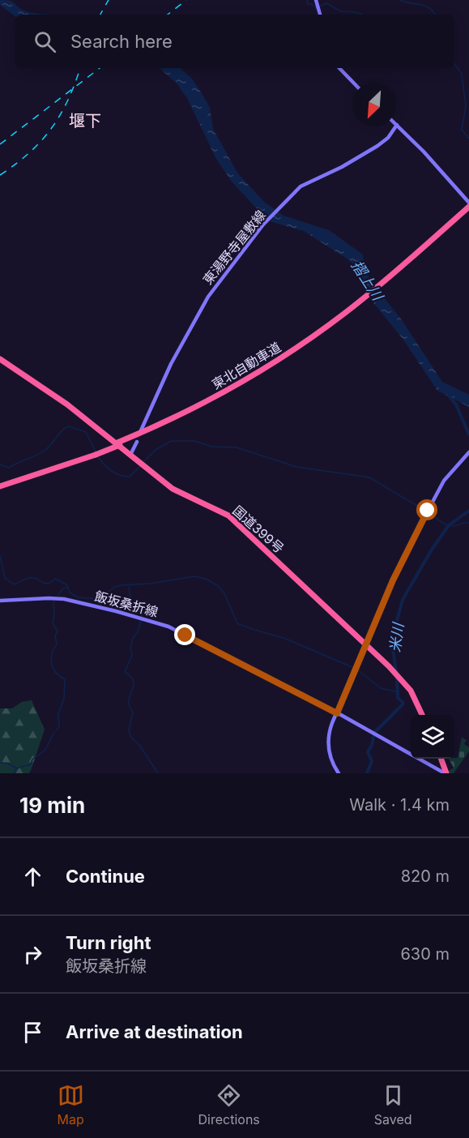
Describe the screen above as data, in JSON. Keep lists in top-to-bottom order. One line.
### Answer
{"streets":{"highway":["東北自動車道","国道399号"],"main road":["東湯野寺屋敷線","飯坂桑折線"]},"districts":["堰下"],"water":["摺上川","米川"],"north":"bottom left","page":{"search":"Search here","heading":["19 min","Walk · 1.4 km"],"list":[["Continue","820 m"],["Turn right","飯坂桑折線","630 m"],"Arrive at destination"],"nav":["Map","Directions","Saved"]}}
